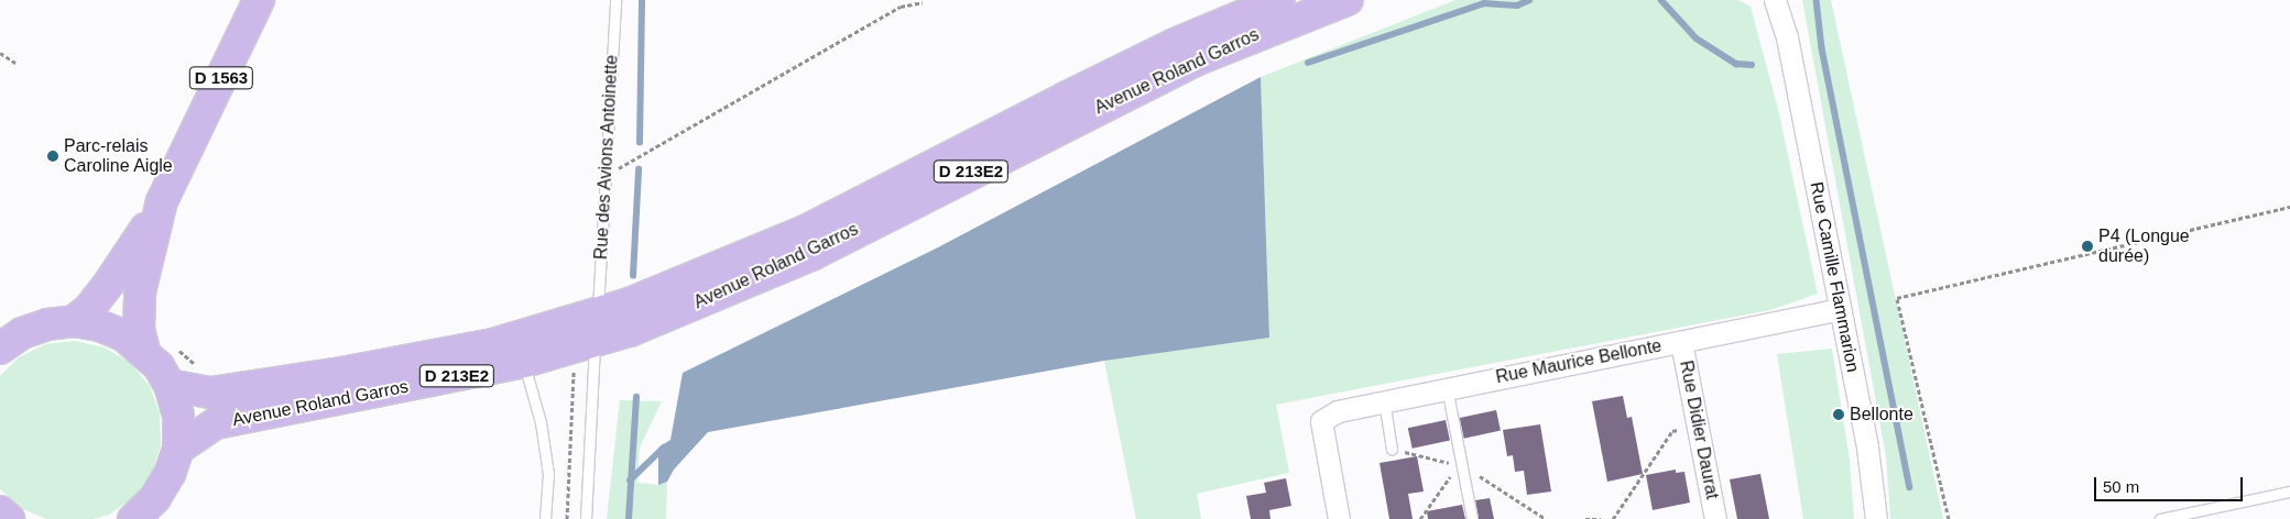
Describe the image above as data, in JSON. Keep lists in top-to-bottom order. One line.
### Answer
{"streets":{"main road":["Avenue Roland Garros","D 1563","D 213E2"],"street":["Rue Camille Flammarion","Rue Maurice Bellonte","Rue Didier Daurat"],"lane":["Rue des Avions Antoinette"]},"crossings":[["Avenue Roland Garros","Rue des Avions Antoinette"],["Rue Camille Flammarion","Rue Maurice Bellonte"],["Rue Maurice Bellonte","Rue Didier Daurat"]],"places":["Parc-relais Caroline Aigle","P4 (Longue durée)","Bellonte"],"scale_bar":"50 m"}
